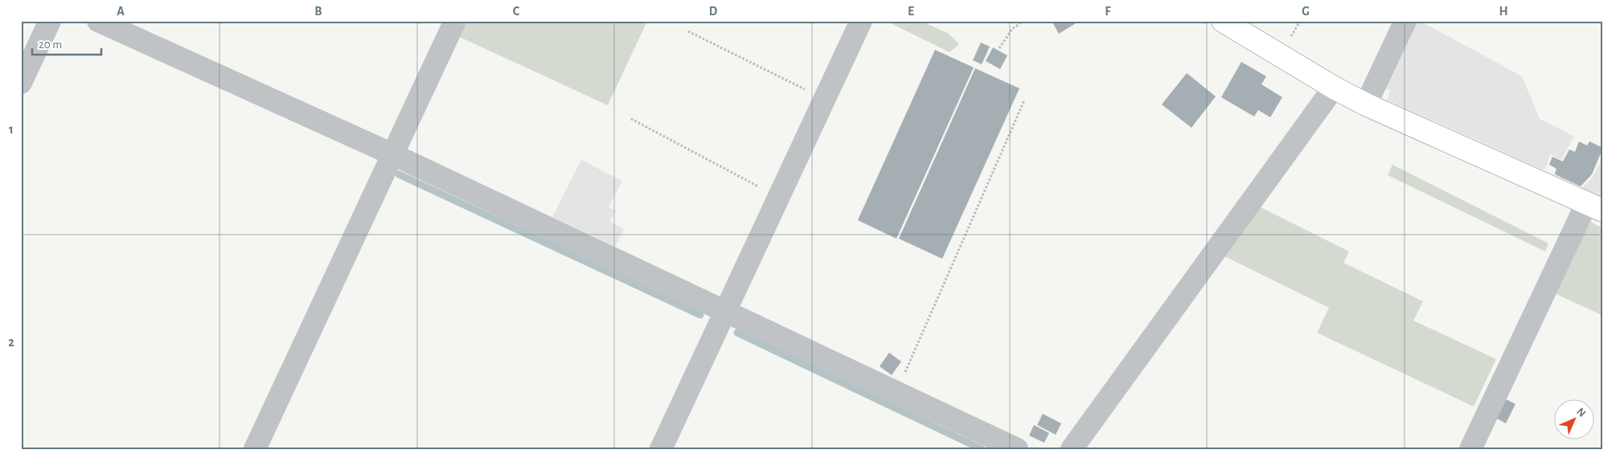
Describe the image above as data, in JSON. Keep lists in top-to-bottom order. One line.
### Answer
{"scale_bar":"20 m","north":"top right","grid":{"columns":["A","B","C","D","E","F","G","H"],"rows":["1","2"]}}
